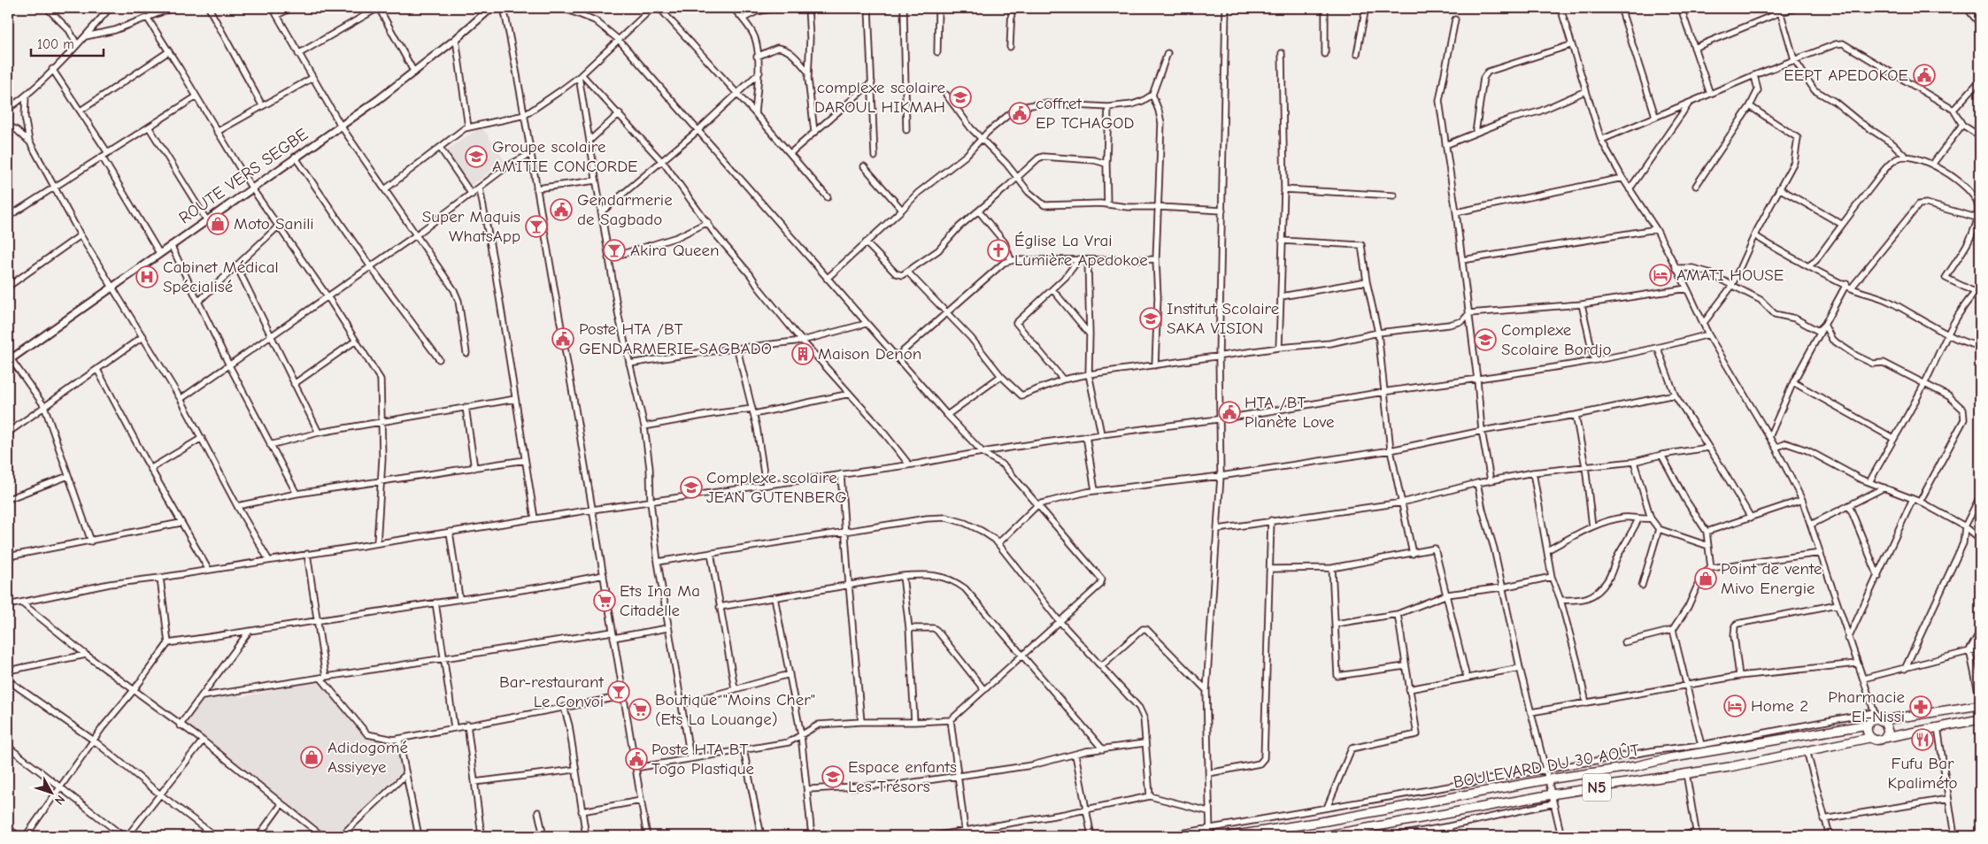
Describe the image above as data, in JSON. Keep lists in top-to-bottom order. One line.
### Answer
{"streets":{"highway":["BOULEVARD DU 30 AOÛT","N5"],"main road":["ROUTE VERS SEGBE"]},"crossings":[["BOULEVARD DU 30 AOÛT","N5"]],"places":{"public building":["EEPT APEDOKOE","coffret EP TCHAGOD","Gendarmerie de Sagbado","Poste HTA /BT GENDARMERIE SAGBADO","HTA /BT Planète Love","Poste HTA BT Togo Plastique"],"school or university":["complexe scolaire DAROUL HIKMAH","Groupe scolaire AMITIE CONCORDE","Institut Scolaire SAKA VISION","Complexe Scolaire Bordjo","Complexe scolaire JEAN GUTENBERG","Espace enfants Les Trésors"],"shop":["Moto Sanili","Point de vente Mivo Energie","Adidogomé Assiyeye"],"bar":["Super Maquis WhatsApp","Akira Queen","Bar-restaurant Le Convoi"],"church":["Église La Vrai Lumière Apedokoe"],"hotel":["AMATI HOUSE","Home 2"],"hospital":["Cabinet Médical Spécialisé"],"building":["Maison Denon"],"supermarket":["Ets Ina Ma Citadelle","Boutique \"Moins Cher\" (Ets La Louange)"],"pharmacy":["Pharmacie El-Nissi"],"restaurant":["Fufu Bar Kpaliméto"]},"scale_bar":"100 m","north":"bottom right"}
